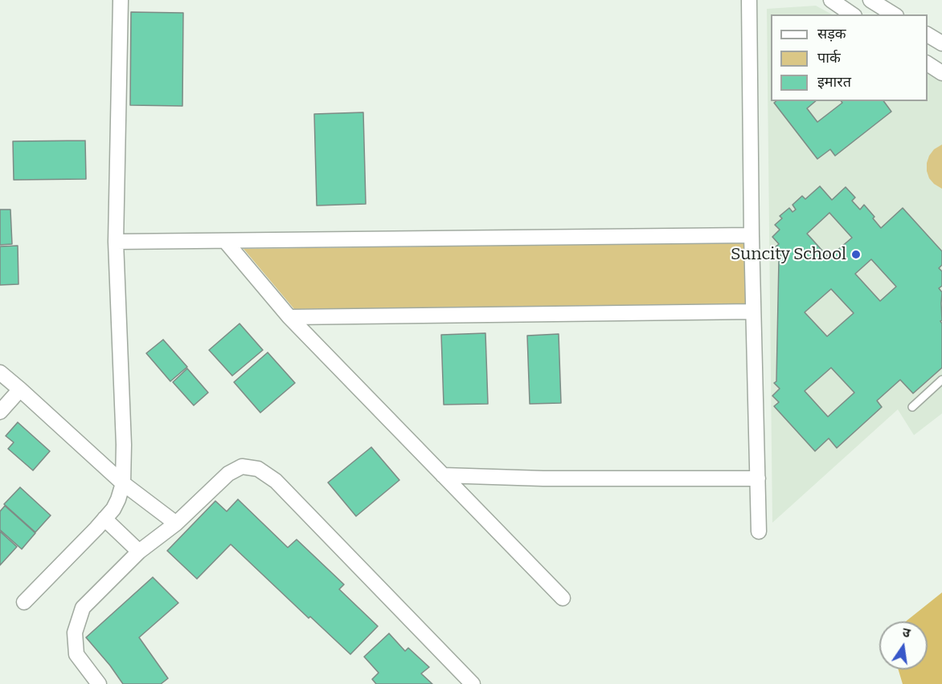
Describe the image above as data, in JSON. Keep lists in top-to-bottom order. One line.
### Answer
{"places":["Suncity School"],"legend":["सड़क","पार्क","इमारत"],"north":"top"}
